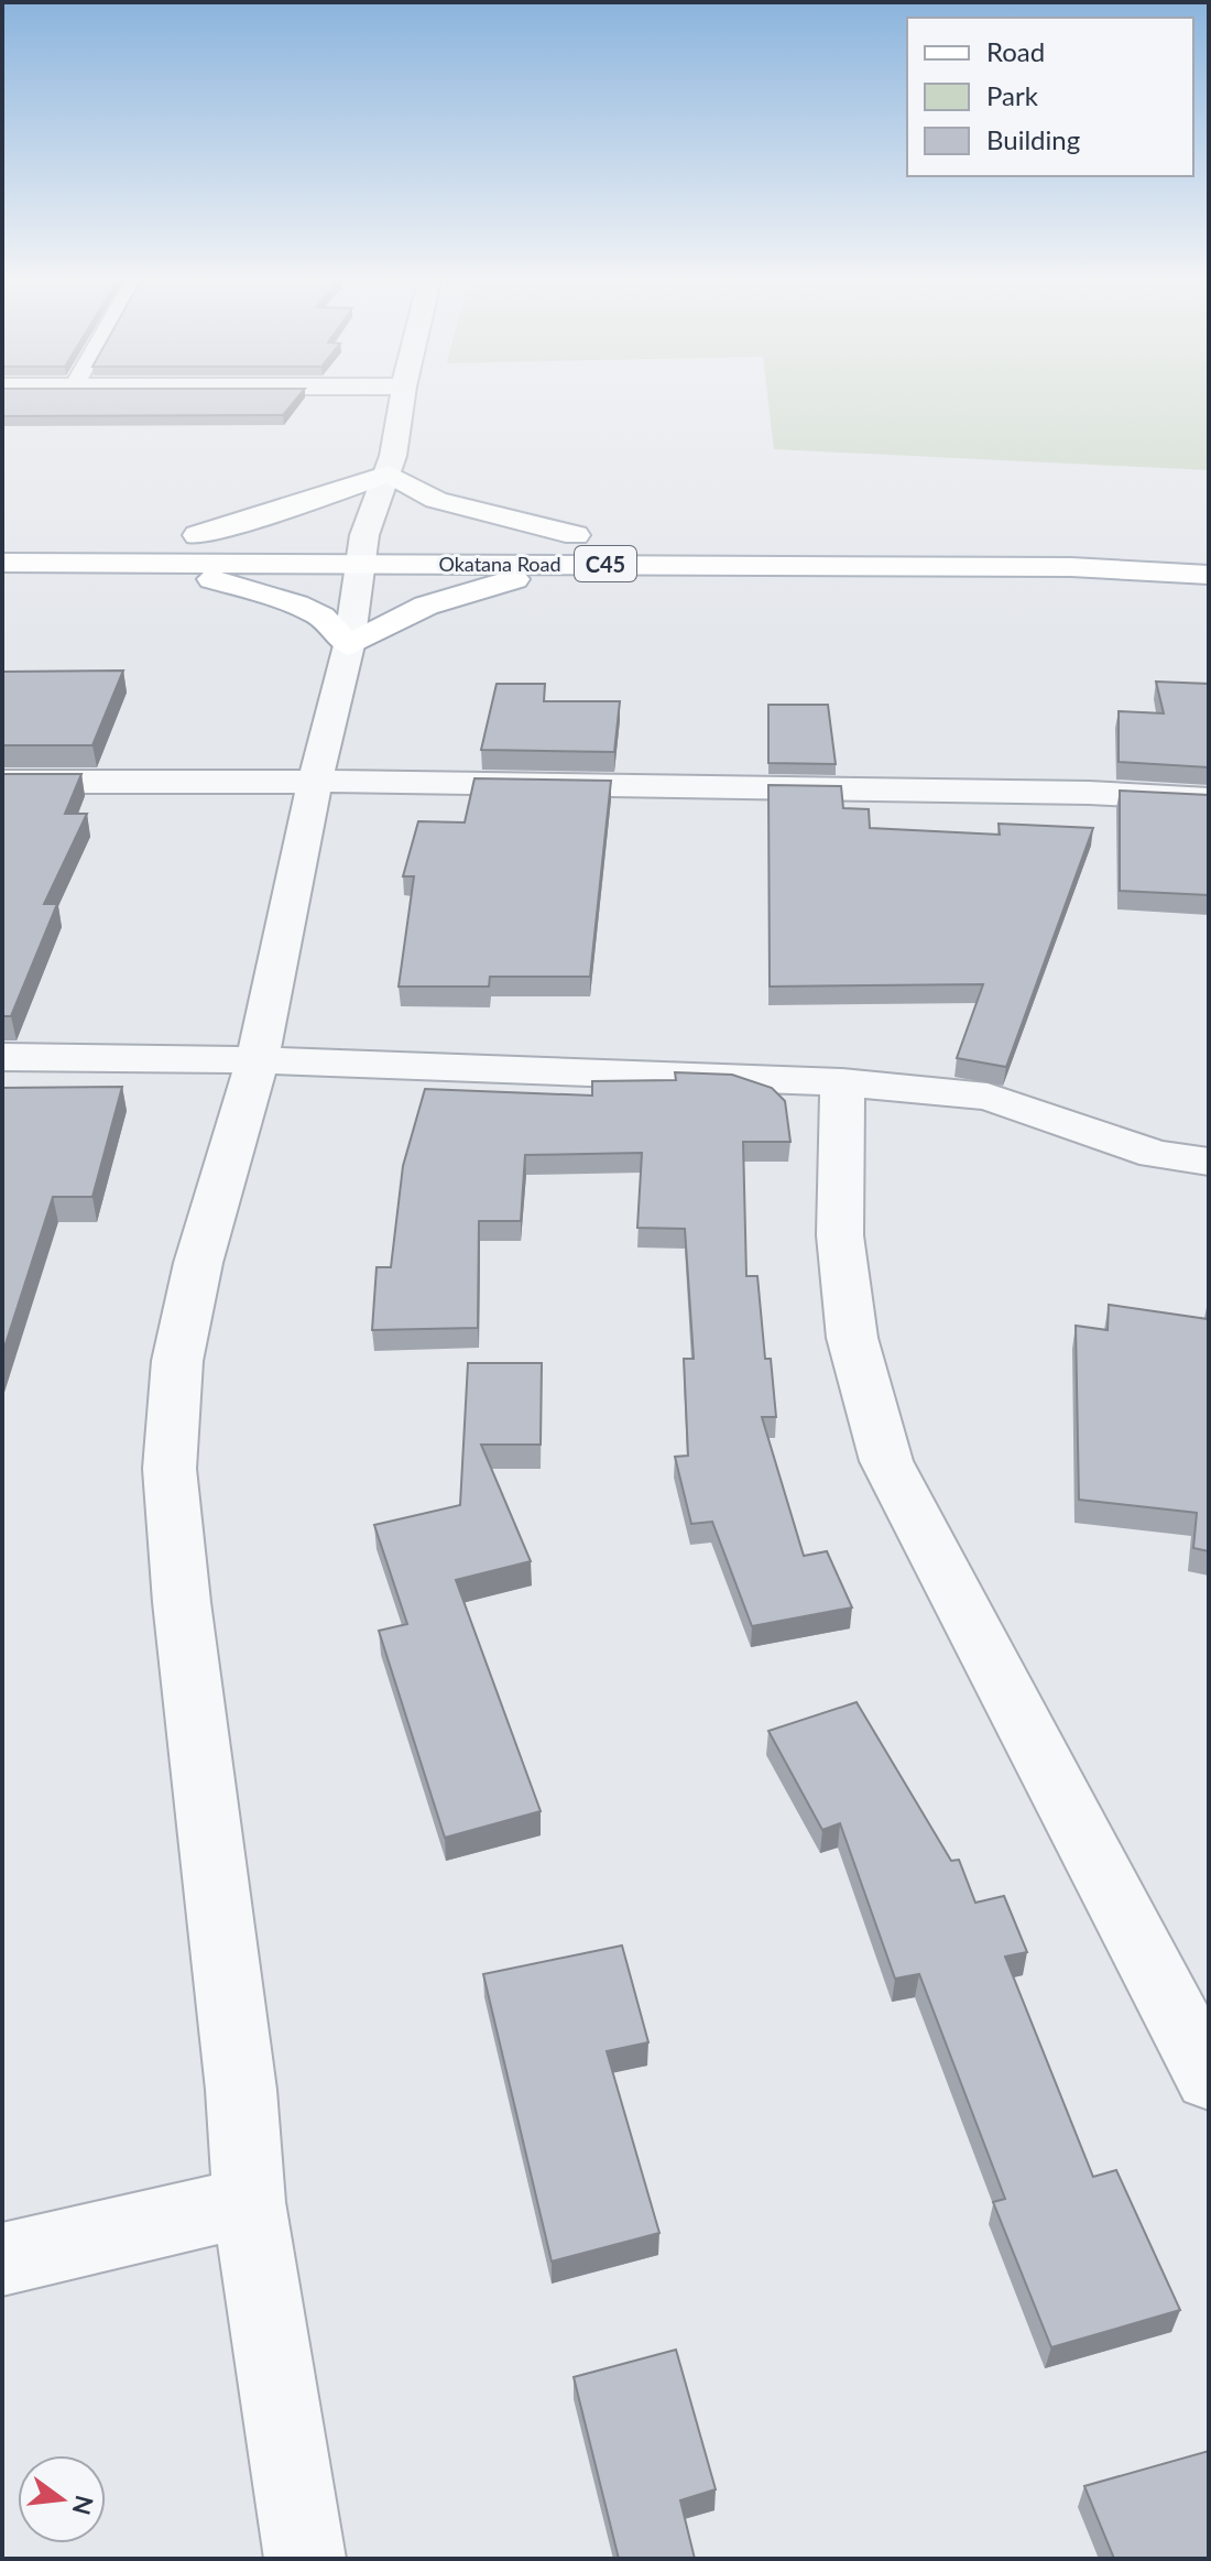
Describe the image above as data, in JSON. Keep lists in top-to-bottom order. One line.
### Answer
{"streets":{"main road":["Okatana Road","C45"]},"legend":["Road","Park","Building"],"north":"right"}
